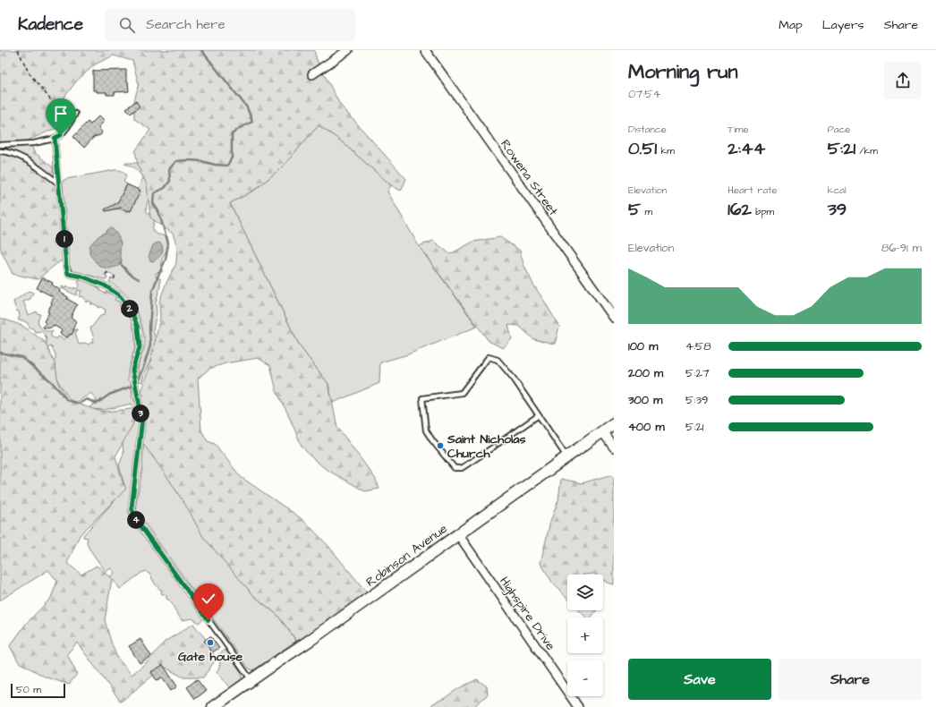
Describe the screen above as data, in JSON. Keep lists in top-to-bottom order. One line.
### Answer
{"streets":{"main road":["Robinson Avenue"],"street":["Rowena Street","Highspire Drive"]},"crossings":[["Robinson Avenue","Highspire Drive"]],"places":["Saint Nicholas Church","Gate house"],"scale_bar":"50 m","page":{"header":"Kadence","search":"Search here","nav":["Map","Layers","Share"],"heading":["Morning run","07:54"],"stats":[["Distance","0.51 km"],["Time","2:44"],["Pace","5:21 /km"],["Elevation","5 m"],["Heart rate","162 bpm"],["kcal","39"]],"pins":["1","2","3","4"],"chart":["Elevation","86–91 m"],"list":[{"name":"100 m","note":"4:58"},{"name":"200 m","note":"5:27"},{"name":"300 m","note":"5:39"},{"name":"400 m","note":"5:21"}],"map_buttons":["+","−"],"buttons":["Save","Share"],"scale":"50 m"}}
